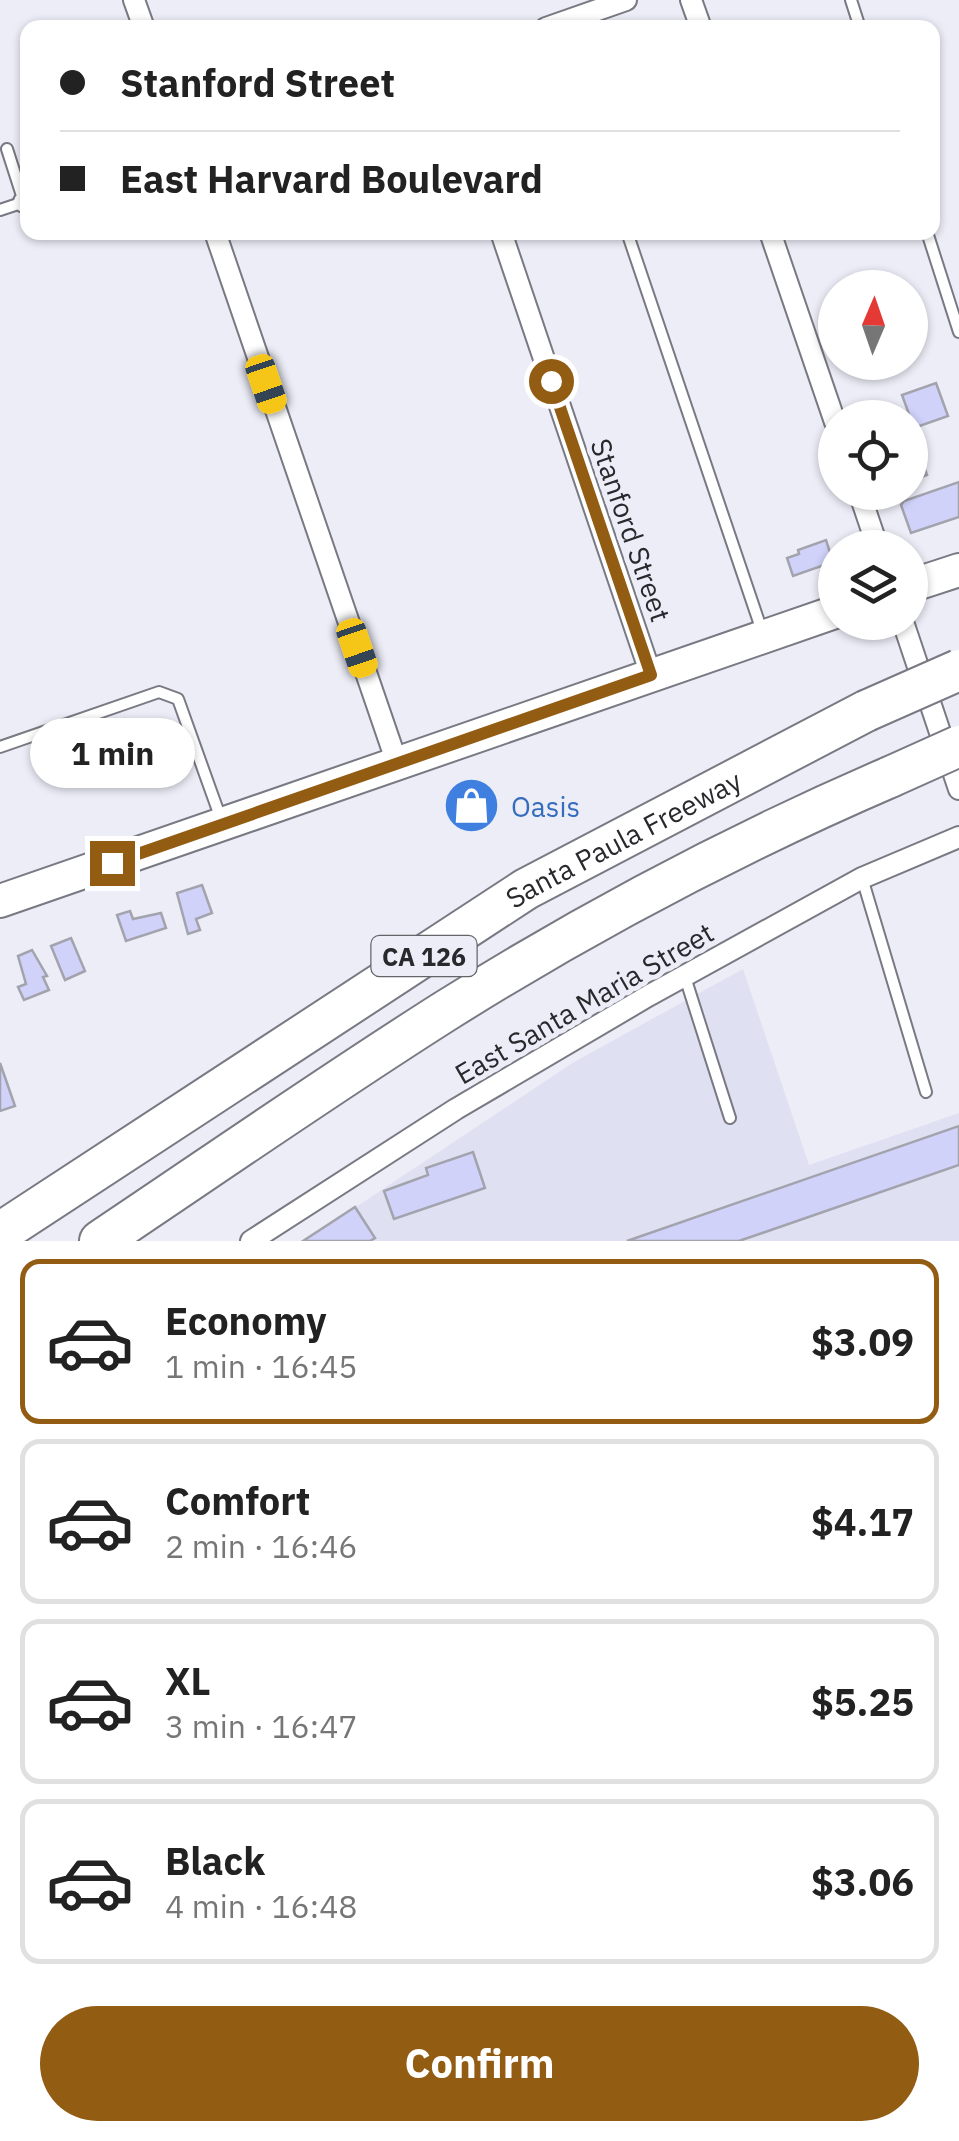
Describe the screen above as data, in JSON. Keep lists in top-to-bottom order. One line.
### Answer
{"streets":{"highway":["Santa Paula Freeway","CA 126"],"street":["Stanford Street","East Santa Maria Street"]},"places":{"shop":["Oasis"]},"north":"top","page":{"banner":["Stanford Street","East Harvard Boulevard"],"bubble":"1 min","list":[{"name":"Economy","note":"1 min · 16:45","value":"$3.09"},{"name":"Comfort","note":"2 min · 16:46","value":"$4.17"},{"name":"XL","note":"3 min · 16:47","value":"$5.25"},{"name":"Black","note":"4 min · 16:48","value":"$3.06"}],"buttons":"Confirm"}}
